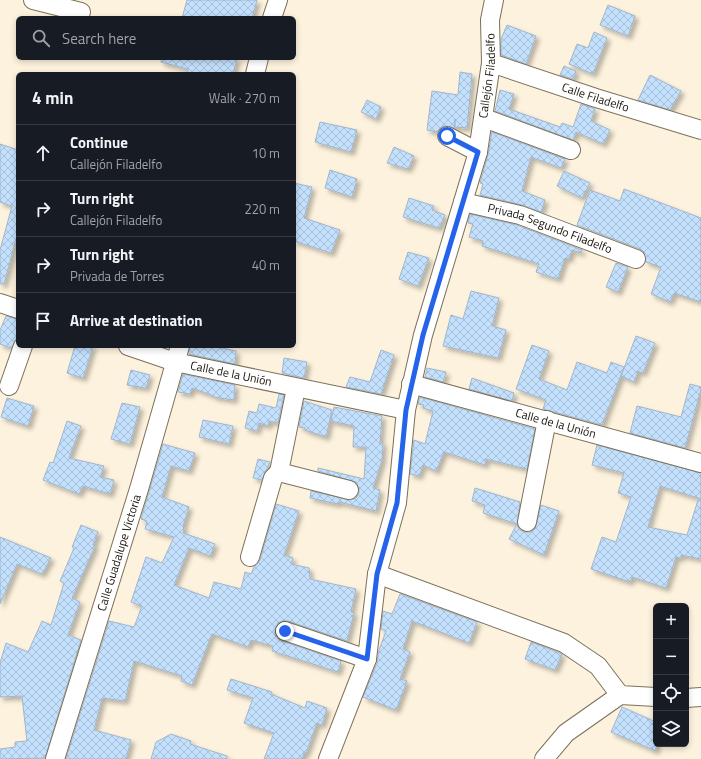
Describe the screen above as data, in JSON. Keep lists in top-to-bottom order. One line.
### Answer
{"streets":{"street":["Callejón Filadelfo","Calle Filadelfo","Privada Segundo Filadelfo","Calle de la Unión","Calle Guadalupe Victoria"]},"crossings":[["Callejón Filadelfo","Calle Filadelfo"],["Callejón Filadelfo","Privada Segundo Filadelfo"],["Callejón Filadelfo","Calle de la Unión"],["Calle de la Unión","Calle Guadalupe Victoria"]],"page":{"search":"Search here","heading":["4 min","Walk · 270 m"],"list":[["Continue","Callejón Filadelfo","10 m"],["Turn right","Callejón Filadelfo","220 m"],["Turn right","Privada de Torres","40 m"],"Arrive at destination"],"map_buttons":["+","−"]}}
